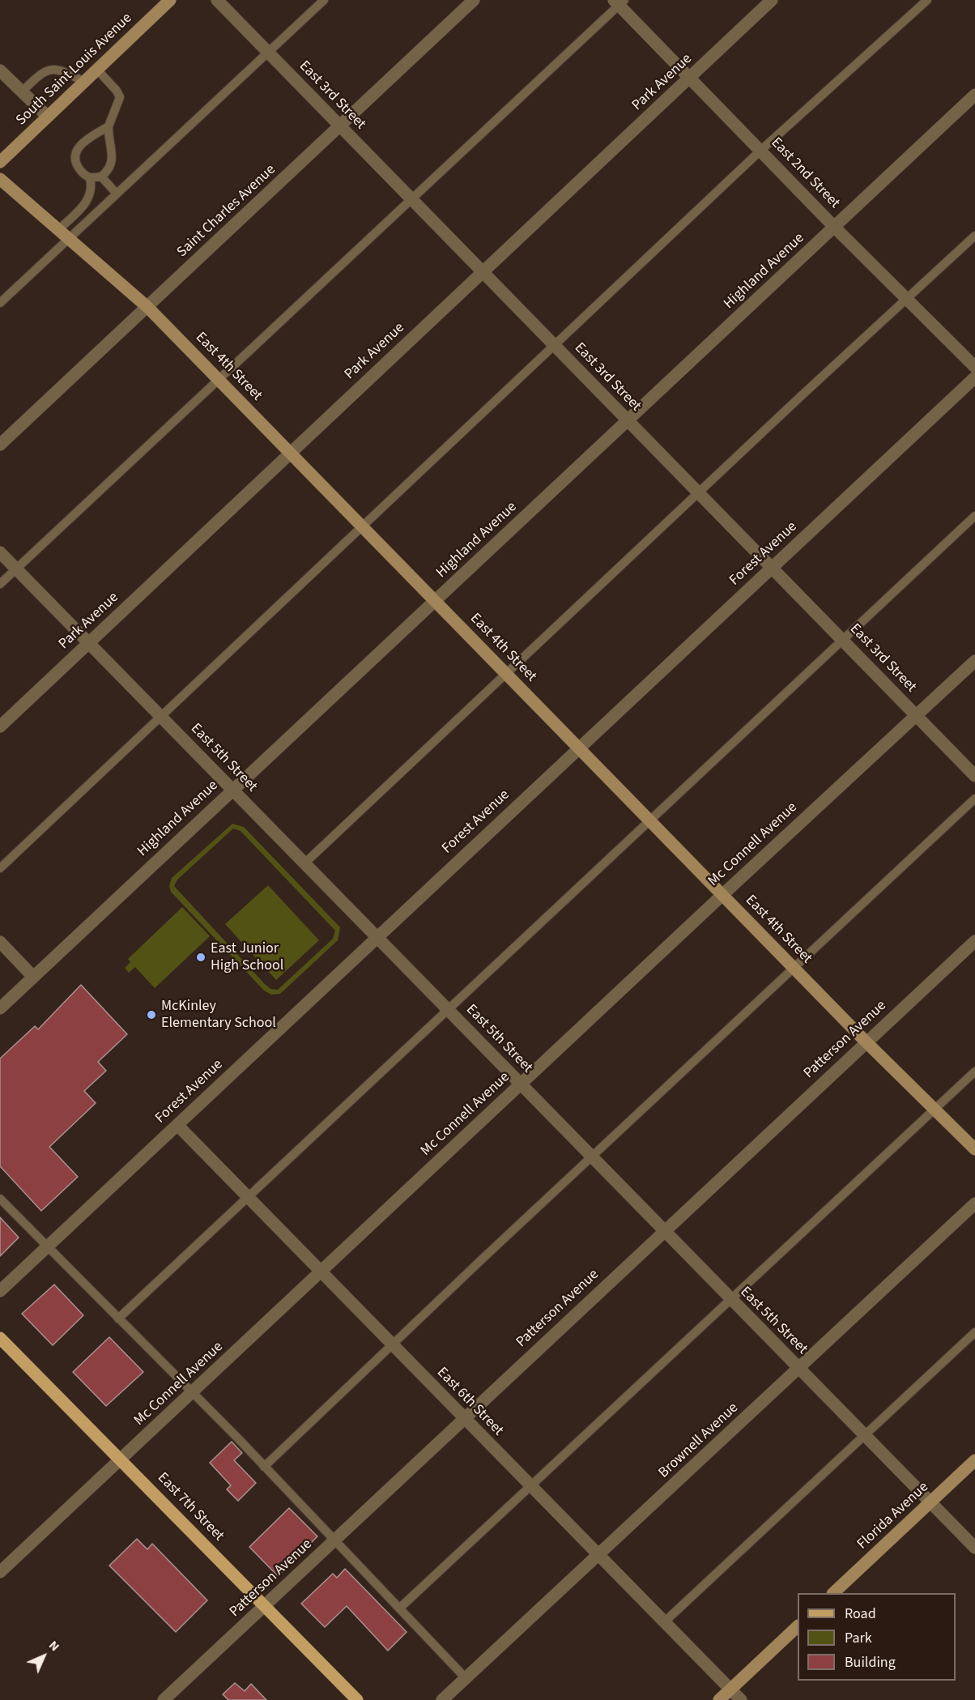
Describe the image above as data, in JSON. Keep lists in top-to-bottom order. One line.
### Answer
{"streets":{"main road":["East 7th Street"],"street":["South Saint Louis Avenue","Park Avenue","East 3rd Street","East 2nd Street","Saint Charles Avenue","Highland Avenue","East 4th Street","Forest Avenue","East 5th Street","Mc Connell Avenue","Patterson Avenue","East 6th Street","Brownell Avenue","Florida Avenue"]},"crossings":[["Park Avenue","East 3rd Street"],["Park Avenue","East 2nd Street"],["Park Avenue","East 4th Street"],["Park Avenue","East 5th Street"],["East 3rd Street","Saint Charles Avenue"],["East 3rd Street","Highland Avenue"],["East 3rd Street","Forest Avenue"],["East 3rd Street","Mc Connell Avenue"],["East 2nd Street","Highland Avenue"],["Saint Charles Avenue","East 4th Street"],["Highland Avenue","East 4th Street"],["Highland Avenue","East 5th Street"],["East 4th Street","Forest Avenue"],["East 4th Street","Mc Connell Avenue"],["East 4th Street","Patterson Avenue"],["Forest Avenue","East 5th Street"],["Forest Avenue","East 6th Street"],["East 5th Street","Mc Connell Avenue"],["East 5th Street","Patterson Avenue"],["East 5th Street","Brownell Avenue"],["East 5th Street","Florida Avenue"],["Mc Connell Avenue","East 6th Street"],["Mc Connell Avenue","East 7th Street"],["Patterson Avenue","East 6th Street"],["Patterson Avenue","East 7th Street"],["East 6th Street","Brownell Avenue"]],"places":["East Junior High School","McKinley Elementary School"],"legend":["Road","Park","Building"],"north":"top right"}
